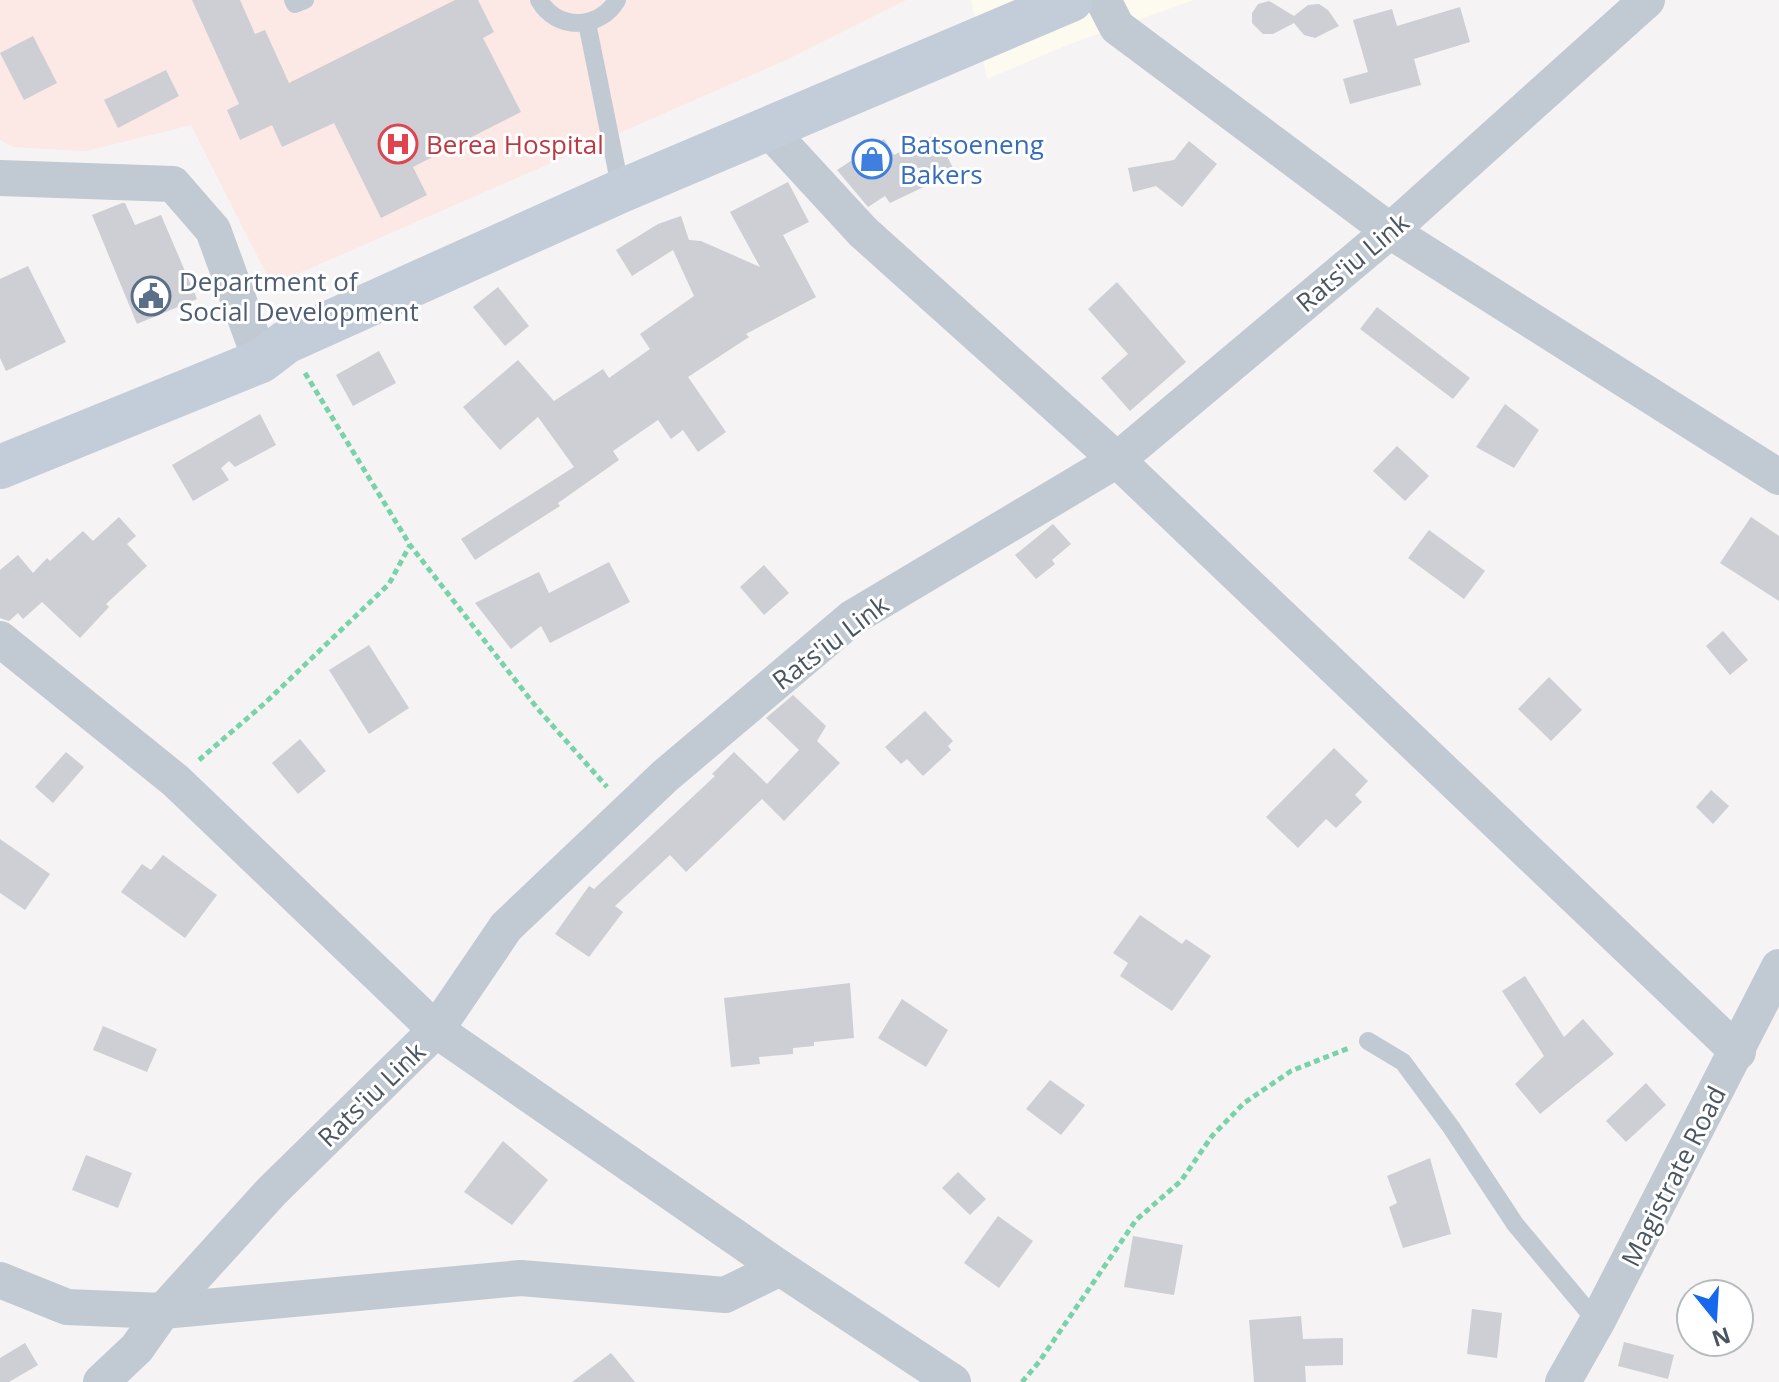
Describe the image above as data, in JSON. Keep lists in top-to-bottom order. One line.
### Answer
{"streets":{"street":["Rats'iu Link","Magistrate Road"]},"places":{"hospital":["Berea Hospital"],"shop":["Batsoeneng Bakers"],"public building":["Department of Social Development"]},"north":"bottom"}
